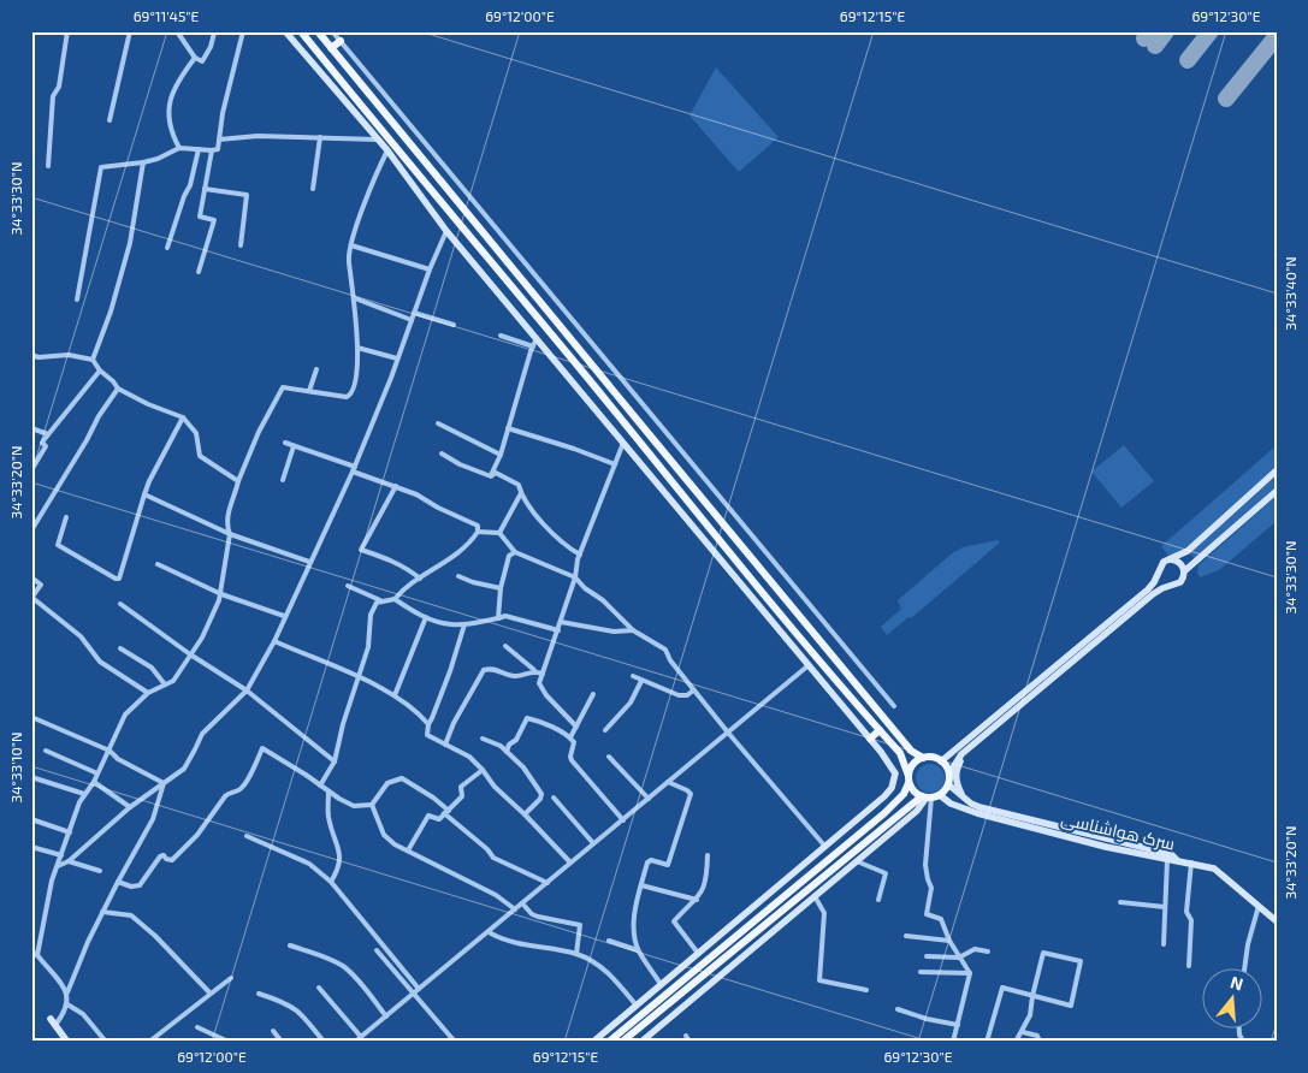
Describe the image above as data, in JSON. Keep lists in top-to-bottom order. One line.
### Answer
{"streets":{"main road":["سرک هواشناسی"]},"north":"top","coordinates":["69°11'45\"E","69°12'00\"E","69°12'15\"E","69°12'30\"E","34°33'30\"N","34°33'40\"N","34°33'20\"N","34°33'10\"N"]}
